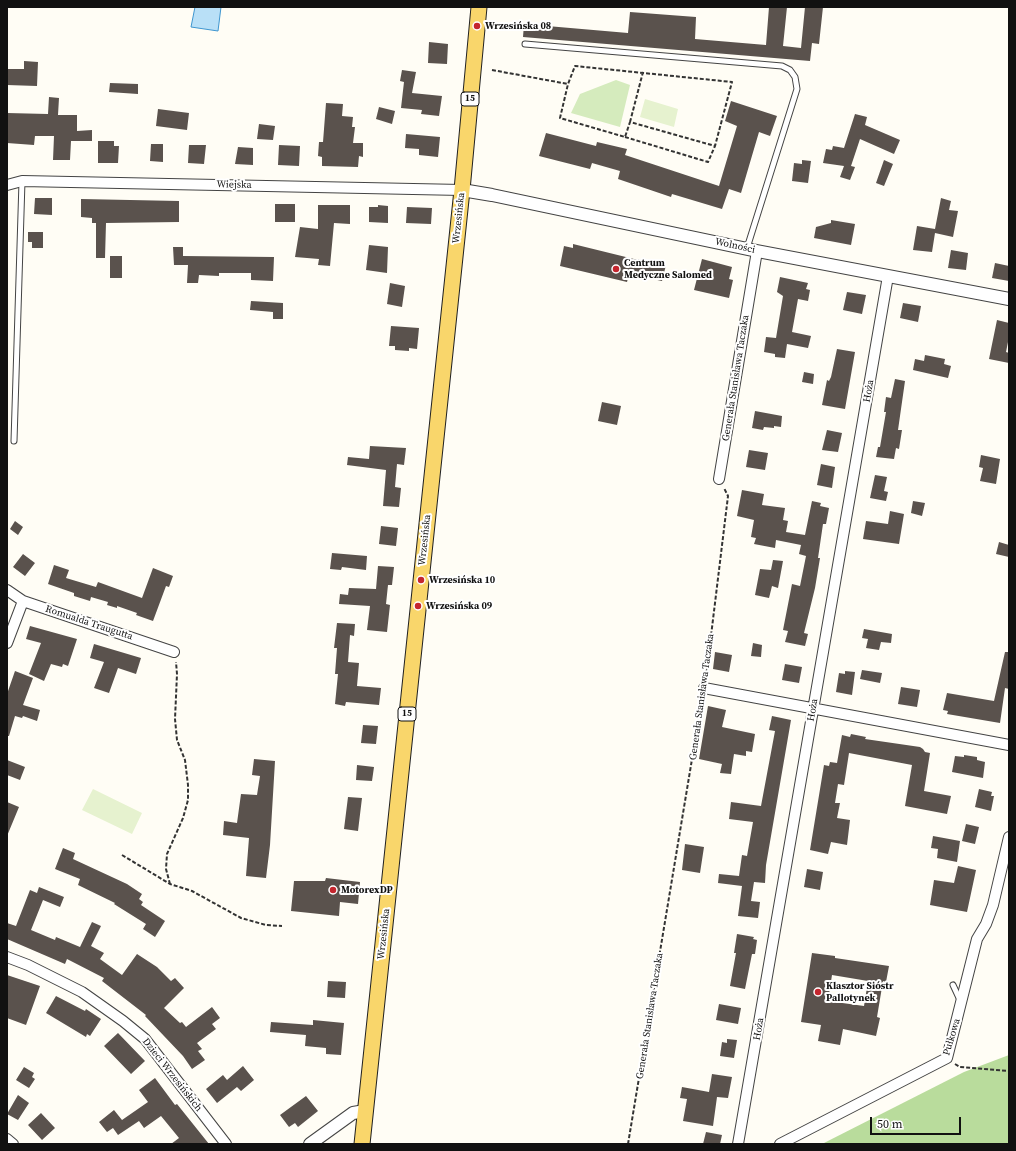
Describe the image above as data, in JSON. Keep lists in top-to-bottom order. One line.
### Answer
{"streets":{"main road":["15","Wrzesińska"],"street":["Wiejska","Wolności","Generała Stanisława Taczaka","Hoża","Romualda Traugutta","Pułkowa","Dzieci Wrzesińskich"]},"crossings":[["Wiejska","Wrzesińska"],["Wiejska","Wolności"],["Wrzesińska","Wolności"],["Wolności","Generała Stanisława Taczaka"],["Wolności","Hoża"]],"places":["Wrzesińska 08","Centrum Medyczne Salomed","Wrzesińska 10","Wrzesińska 09","MotorexDP","Klasztor Sióstr Pallotynek"],"scale_bar":"50 m"}
